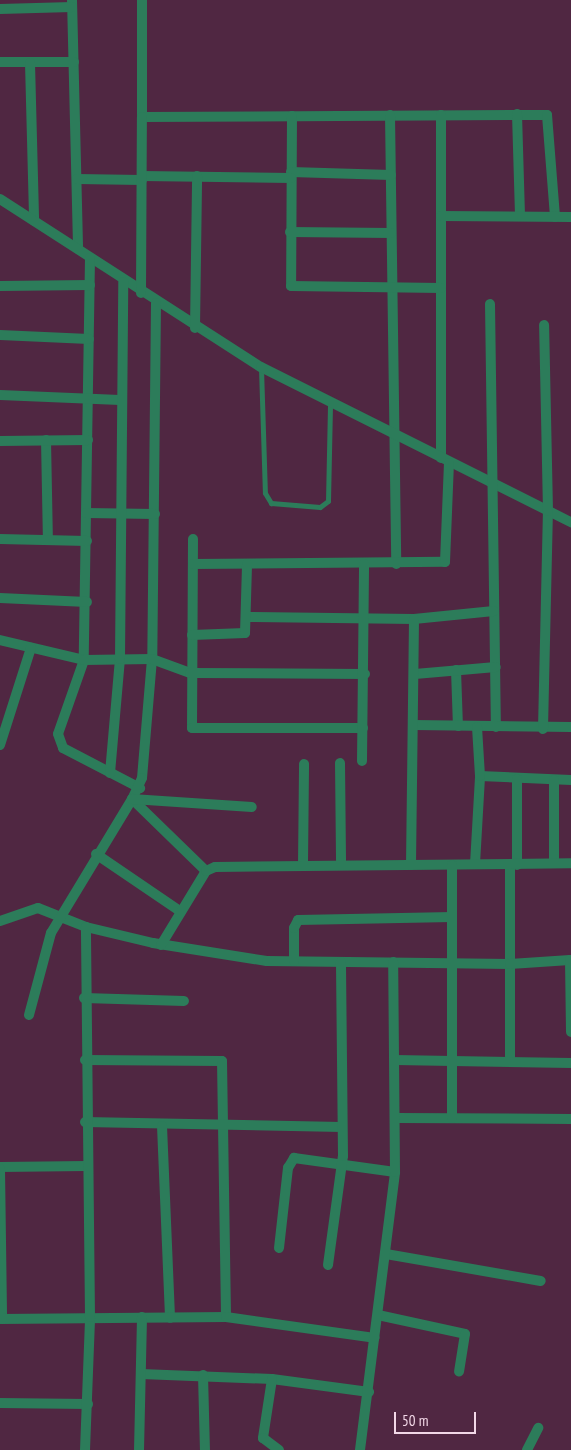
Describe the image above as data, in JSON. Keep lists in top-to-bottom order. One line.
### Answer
{"scale_bar":"50 m"}
